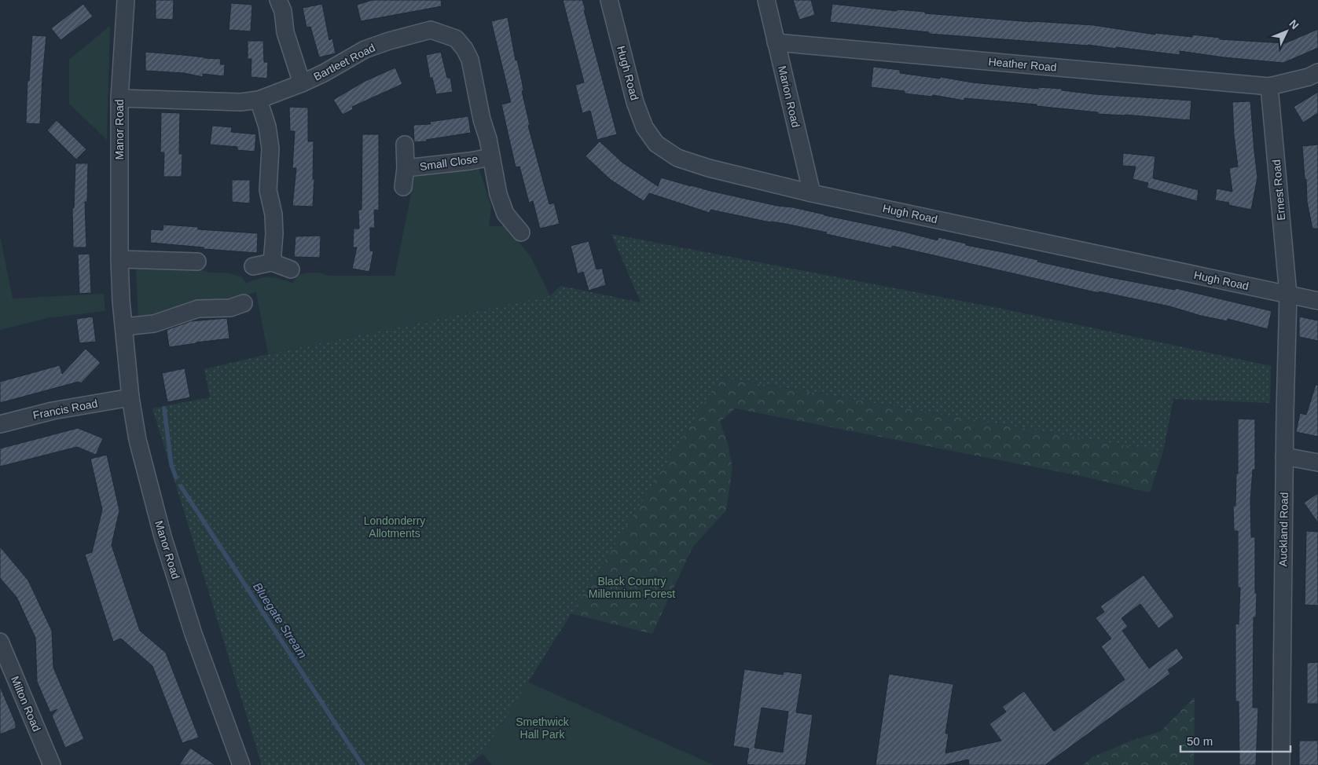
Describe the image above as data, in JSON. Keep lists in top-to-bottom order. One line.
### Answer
{"streets":{"street":["Bartleet Road","Heather Road","Hugh Road","Marion Road","Manor Road","Small Close","Ernest Road","Francis Road","Auckland Road","Milton Road"]},"crossings":[["Bartleet Road","Manor Road"],["Bartleet Road","Small Close"],["Heather Road","Marion Road"],["Heather Road","Ernest Road"],["Hugh Road","Marion Road"],["Hugh Road","Ernest Road"],["Hugh Road","Auckland Road"],["Manor Road","Francis Road"],["Ernest Road","Auckland Road"]],"water":["Bluegate Stream"],"parks":["Londonderry Allotments","Black Country Millennium Forest","Smethwick Hall Park"],"scale_bar":"50 m","north":"top right"}
